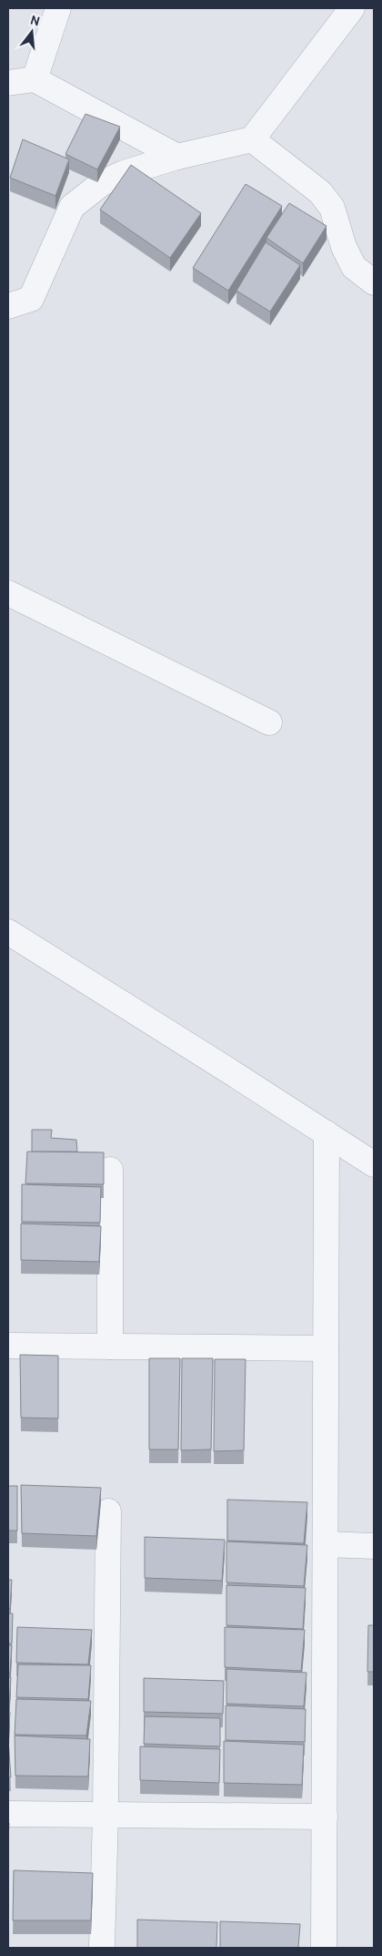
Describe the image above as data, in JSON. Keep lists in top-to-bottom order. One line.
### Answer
{"north":"top"}
